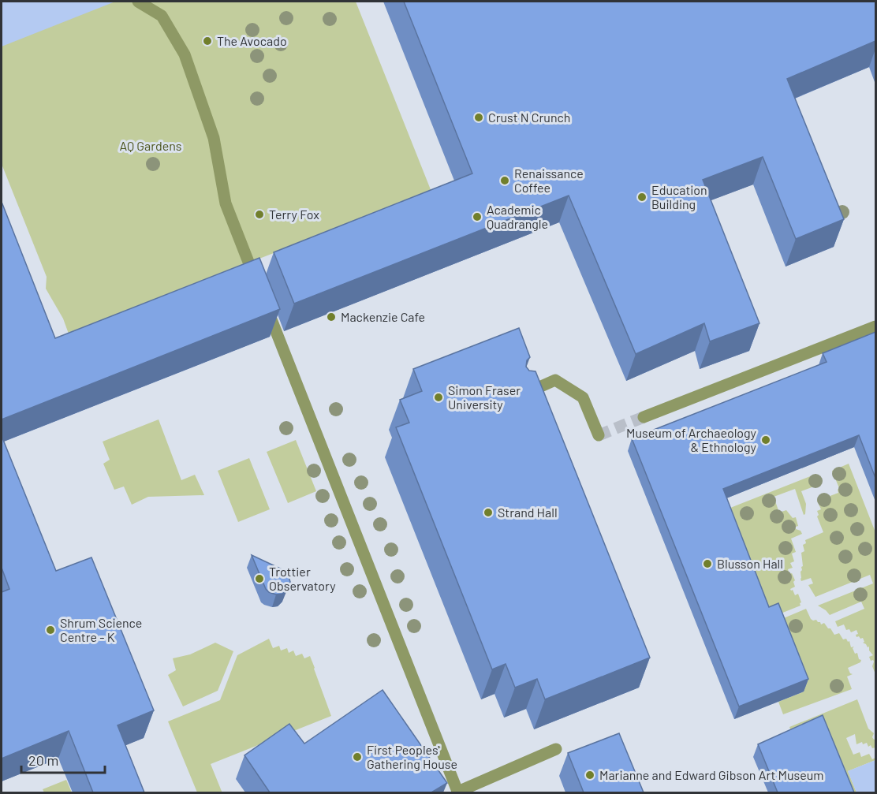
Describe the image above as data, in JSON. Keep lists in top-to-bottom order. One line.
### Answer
{"parks":["AQ Gardens"],"places":["The Avocado","Crust N Crunch","Renaissance Coffee","Education Building","Terry Fox","Academic Quadrangle","Mackenzie Cafe","Simon Fraser University","Museum of Archaeology & Ethnology","Strand Hall","Blusson Hall","Trottier Observatory","Shrum Science Centre - K","First Peoples' Gathering House","Marianne and Edward Gibson Art Museum"],"scale_bar":"20 m"}
